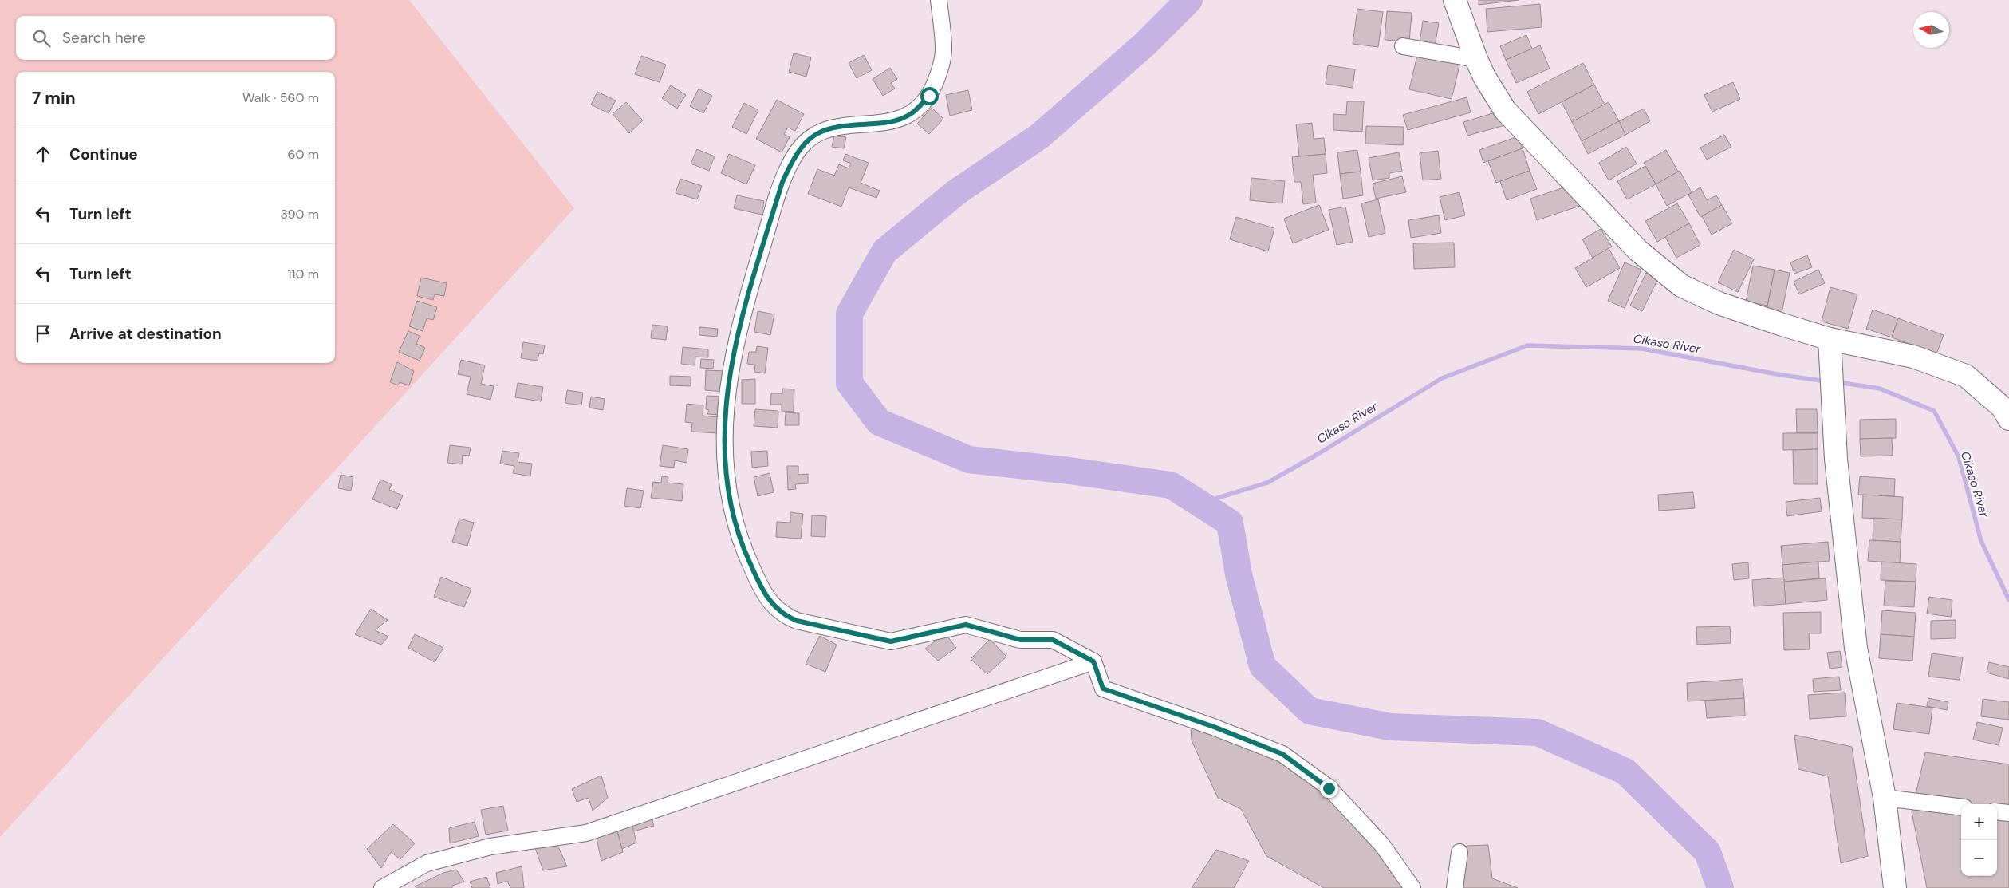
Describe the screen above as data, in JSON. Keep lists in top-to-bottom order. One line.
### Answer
{"water":["Cikaso River"],"north":"left","page":{"search":"Search here","heading":["7 min","Walk · 560 m"],"list":[["Continue","60 m"],["Turn left","390 m"],["Turn left","110 m"],"Arrive at destination"],"map_buttons":["+","−"]}}
